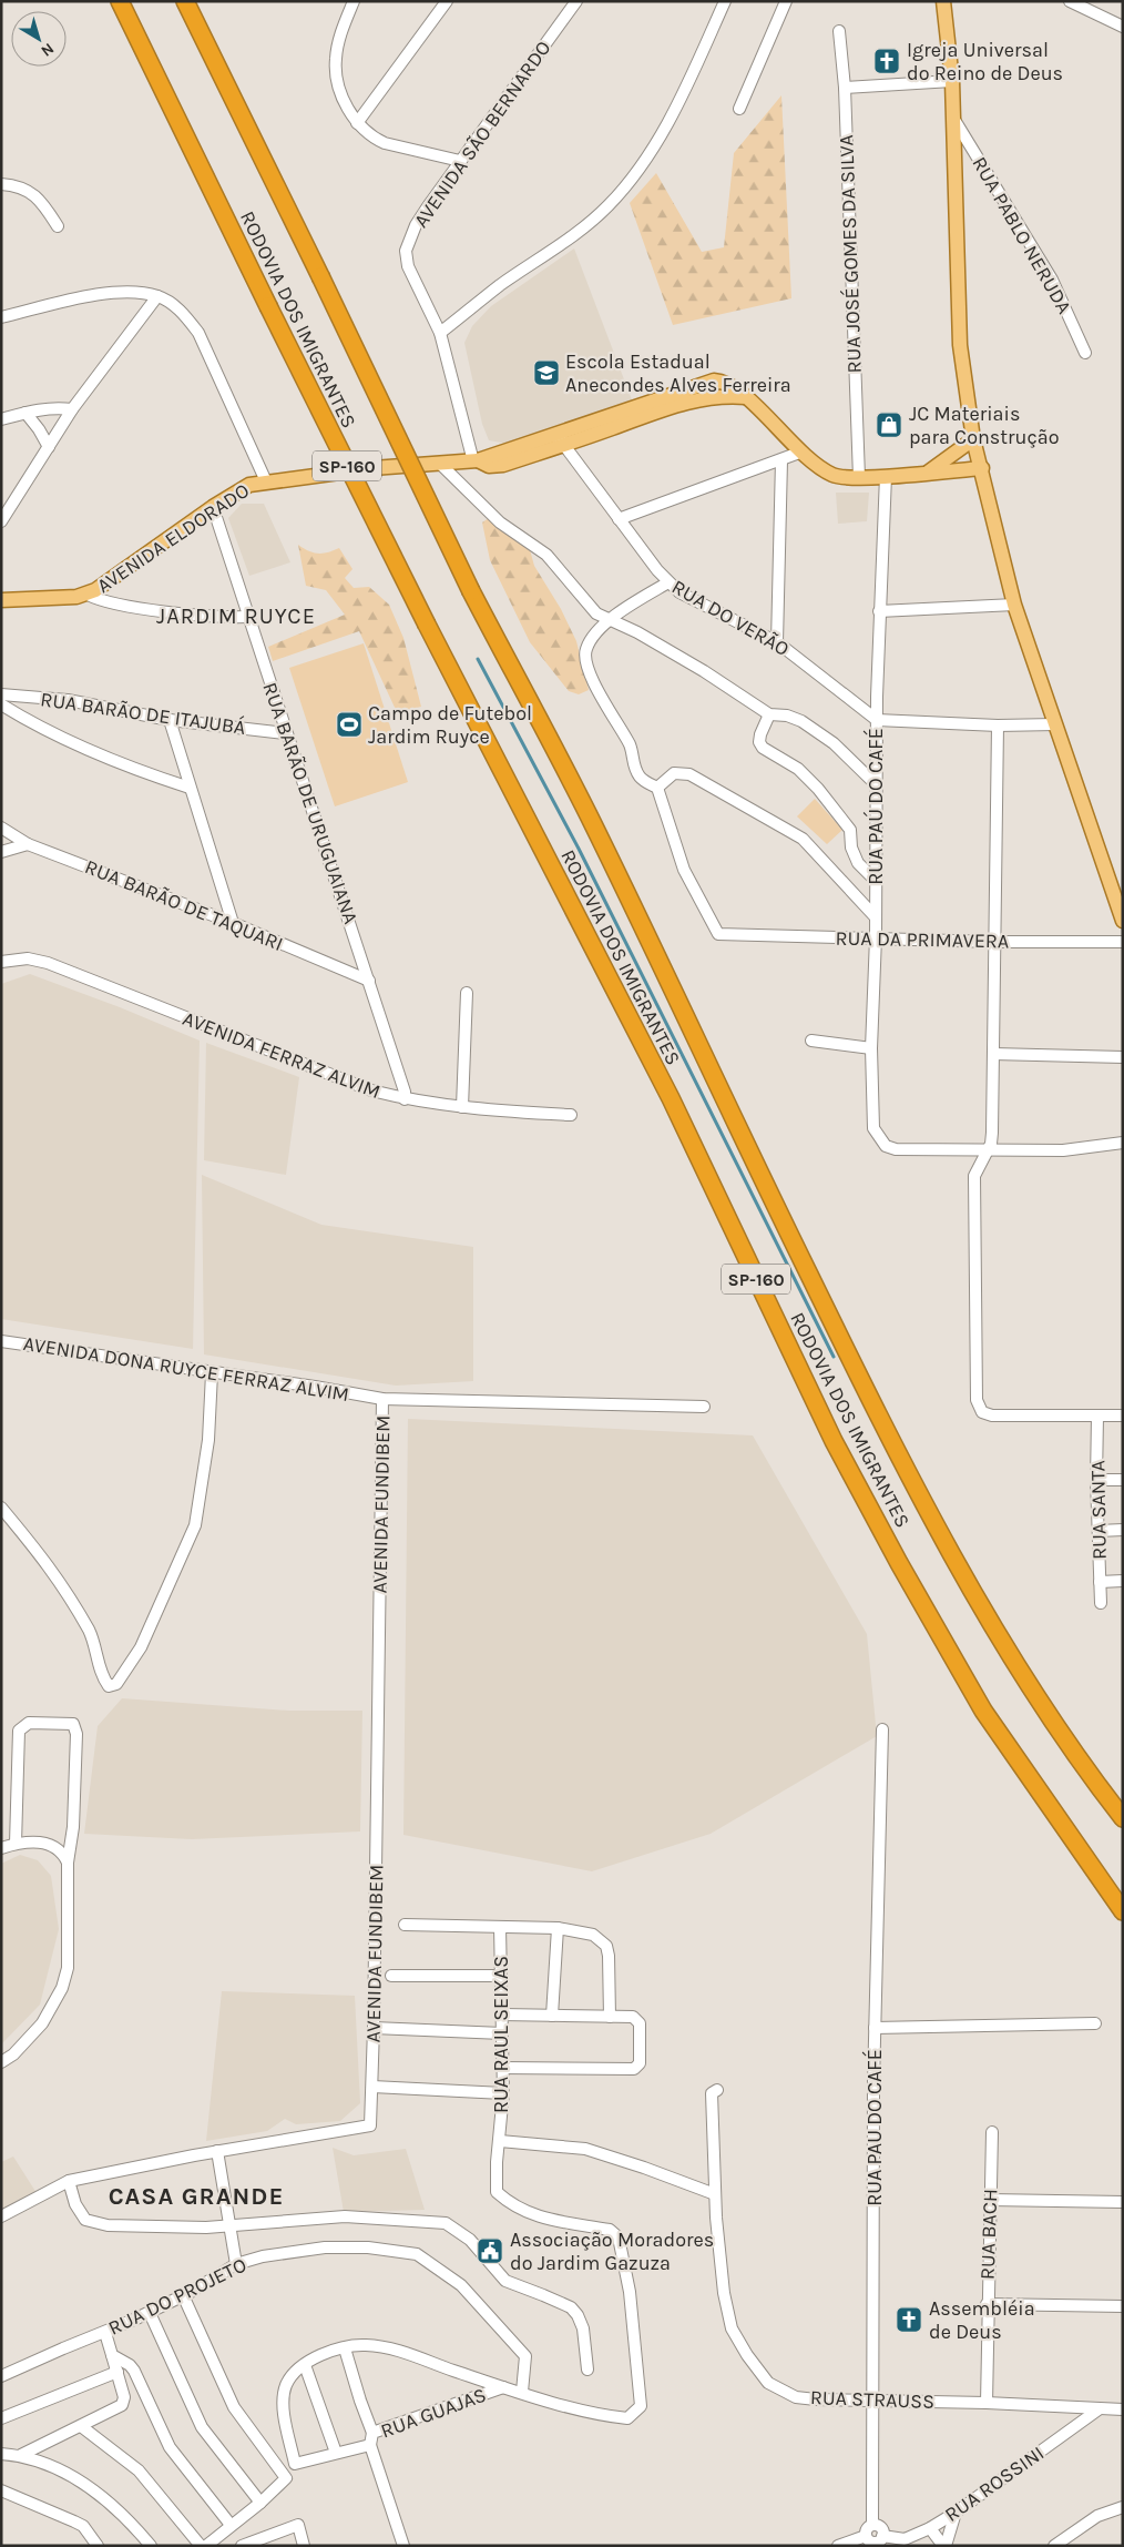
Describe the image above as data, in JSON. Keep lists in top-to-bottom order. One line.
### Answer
{"streets":{"highway":["RODOVIA DOS IMIGRANTES","SP-160"],"main road":["AVENIDA ELDORADO"],"street":["AVENIDA SÃO BERNARDO","RUA PABLO NERUDA","RUA JOSÉ GOMES DA SILVA","RUA DO VERÃO","RUA BARÃO DE ITAJUBÁ","RUA BARÃO DE URUGUAIANA","RUA PAÚ DO CAFÉ","RUA BARÃO DE TAQUARI","RUA DA PRIMAVERA","AVENIDA FERRAZ ALVIM","AVENIDA DONA RUYCE FERRAZ ALVIM","AVENIDA FUNDIBEM","RUA SANTA","RUA RAUL SEIXAS","RUA PAU DO CAFÉ","RUA BACH","RUA DO PROJETO","RUA STRAUSS","RUA GUAJAS","RUA ROSSINI"]},"crossings":[["RUA JOSÉ GOMES DA SILVA","AVENIDA ELDORADO"],["AVENIDA ELDORADO","RUA DO VERÃO"],["AVENIDA ELDORADO","RUA BARÃO DE URUGUAIANA"],["AVENIDA ELDORADO","RUA PAÚ DO CAFÉ"],["RUA DO VERÃO","RUA PAÚ DO CAFÉ"],["RUA BARÃO DE ITAJUBÁ","RUA BARÃO DE URUGUAIANA"],["RUA BARÃO DE URUGUAIANA","RUA BARÃO DE TAQUARI"],["RUA BARÃO DE URUGUAIANA","AVENIDA FERRAZ ALVIM"],["RUA PAÚ DO CAFÉ","RUA DA PRIMAVERA"],["AVENIDA DONA RUYCE FERRAZ ALVIM","AVENIDA FUNDIBEM"],["RUA RAUL SEIXAS","RUA DO PROJETO"],["RUA PAU DO CAFÉ","RUA STRAUSS"],["RUA PAU DO CAFÉ","RUA ROSSINI"],["RUA BACH","RUA STRAUSS"],["RUA STRAUSS","RUA ROSSINI"]],"districts":["JARDIM RUYCE","CASA GRANDE"],"places":{"church":["Igreja Universal do Reino de Deus","Assembléia de Deus"],"school or university":["Escola Estadual Anecondes Alves Ferreira"],"shop":["JC Materiais para Construção"],"sports":["Campo de Futebol Jardim Ruyce"],"public building":["Associação Moradores do Jardim Gazuza"]},"north":"bottom right"}
